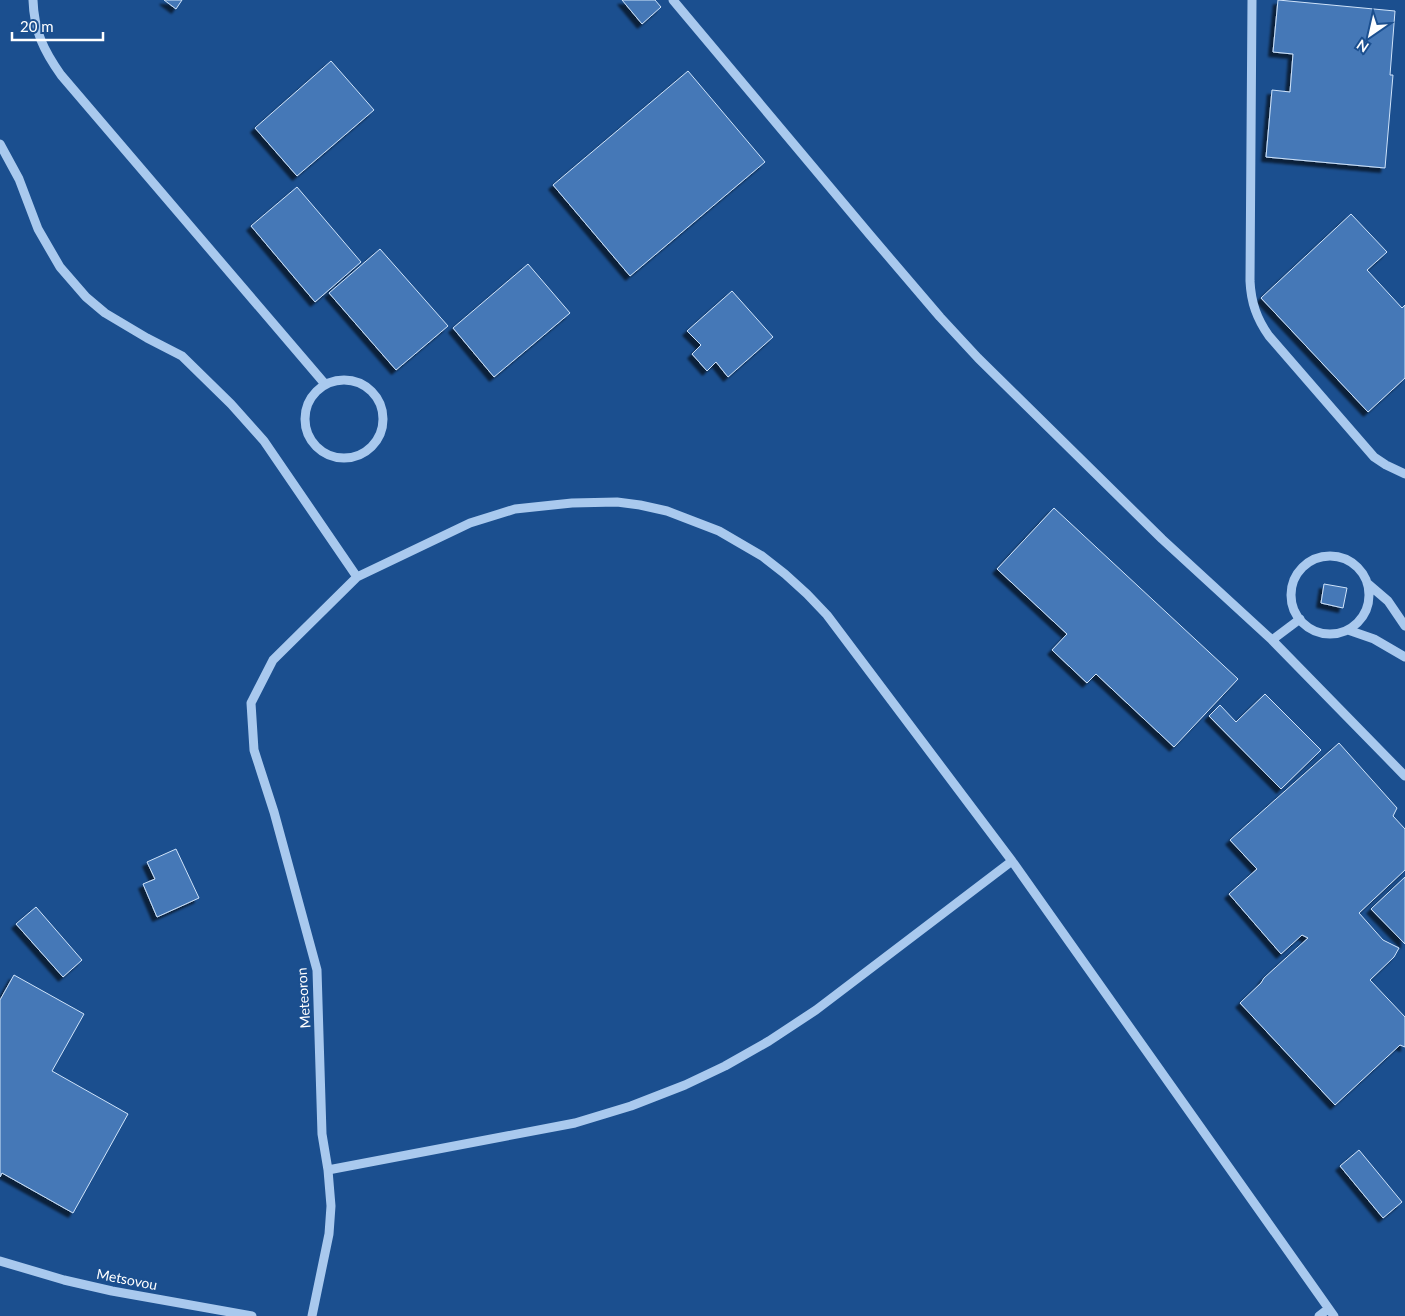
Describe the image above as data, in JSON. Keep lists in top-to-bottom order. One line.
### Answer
{"streets":{"street":["Meteoron","Metsovou"]},"scale_bar":"20 m","north":"bottom left"}
